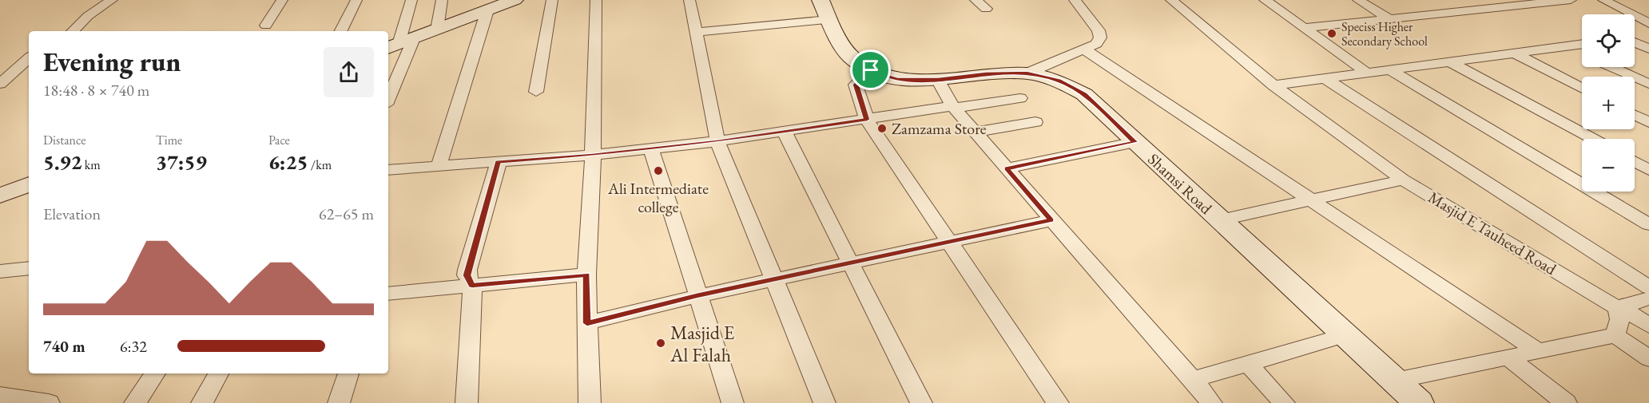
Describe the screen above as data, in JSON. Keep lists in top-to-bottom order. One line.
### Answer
{"streets":{"street":["Shamsi Road","Masjid E Tauheed Road"]},"places":["Speciss Higher Secondary School","Zamzama Store","Ali Intermediate college","Masjid E Al Falah"],"page":{"map_buttons":["+","−"],"heading":["Evening run","18:48 · 8 × 740 m"],"stats":[["Distance","5.92 km"],["Time","37:59"],["Pace","6:25 /km"]],"chart":["Elevation","62–65 m"],"list":[{"name":"740 m","note":"6:32"}]}}
